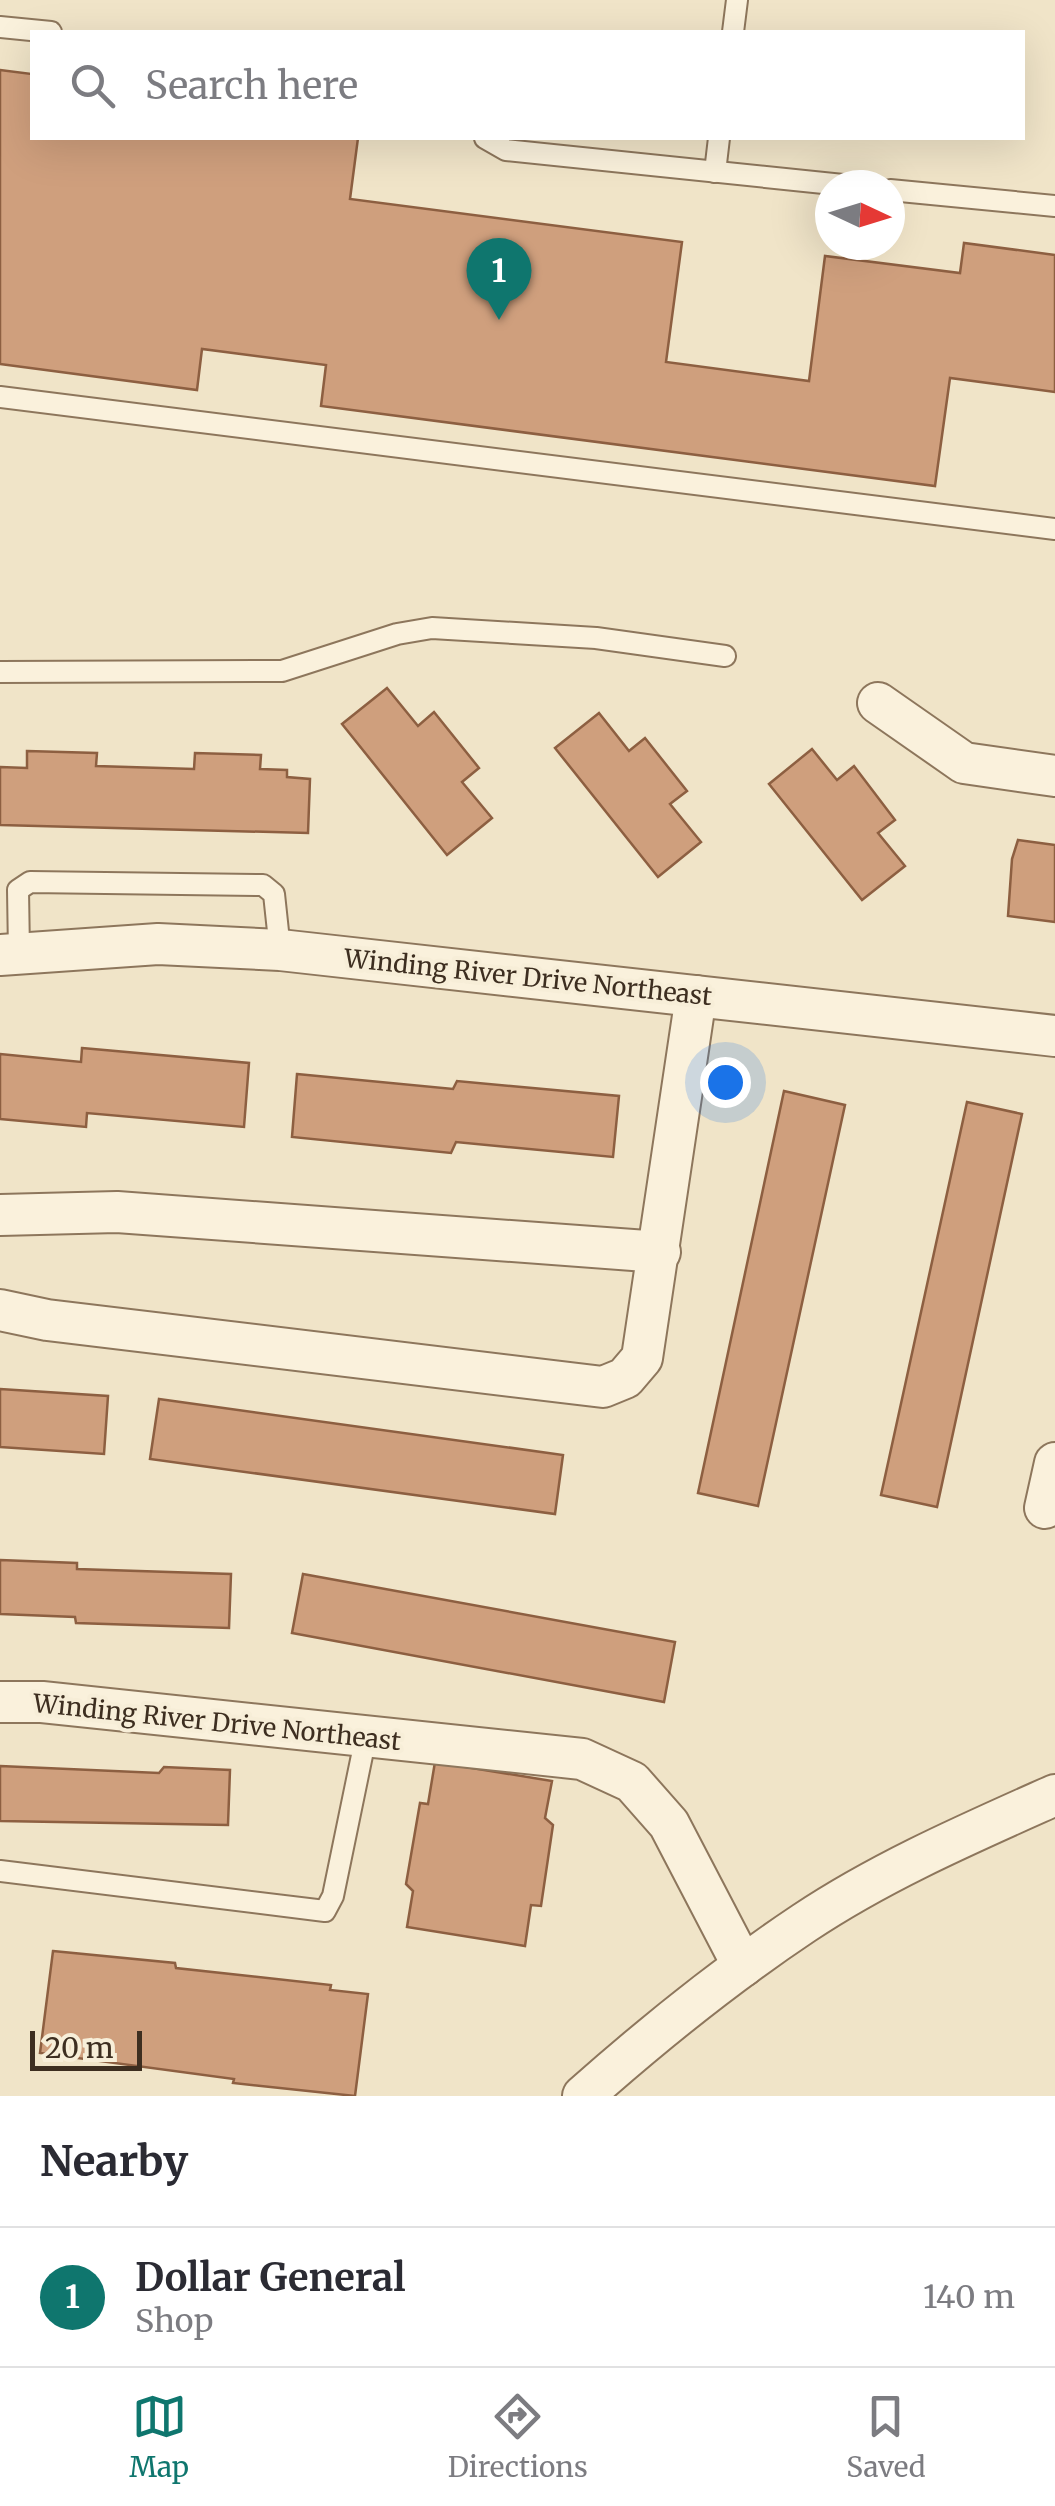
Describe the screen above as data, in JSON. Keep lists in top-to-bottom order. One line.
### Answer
{"streets":{"street":["Winding River Drive Northeast"]},"scale_bar":"20 m","north":"right","page":{"search":"Search here","pins":"1","scale":"20 m","heading":"Nearby","list":[{"mark":"1","name":"Dollar General","note":"Shop","value":"140 m"}],"nav":["Map","Directions","Saved"]}}
